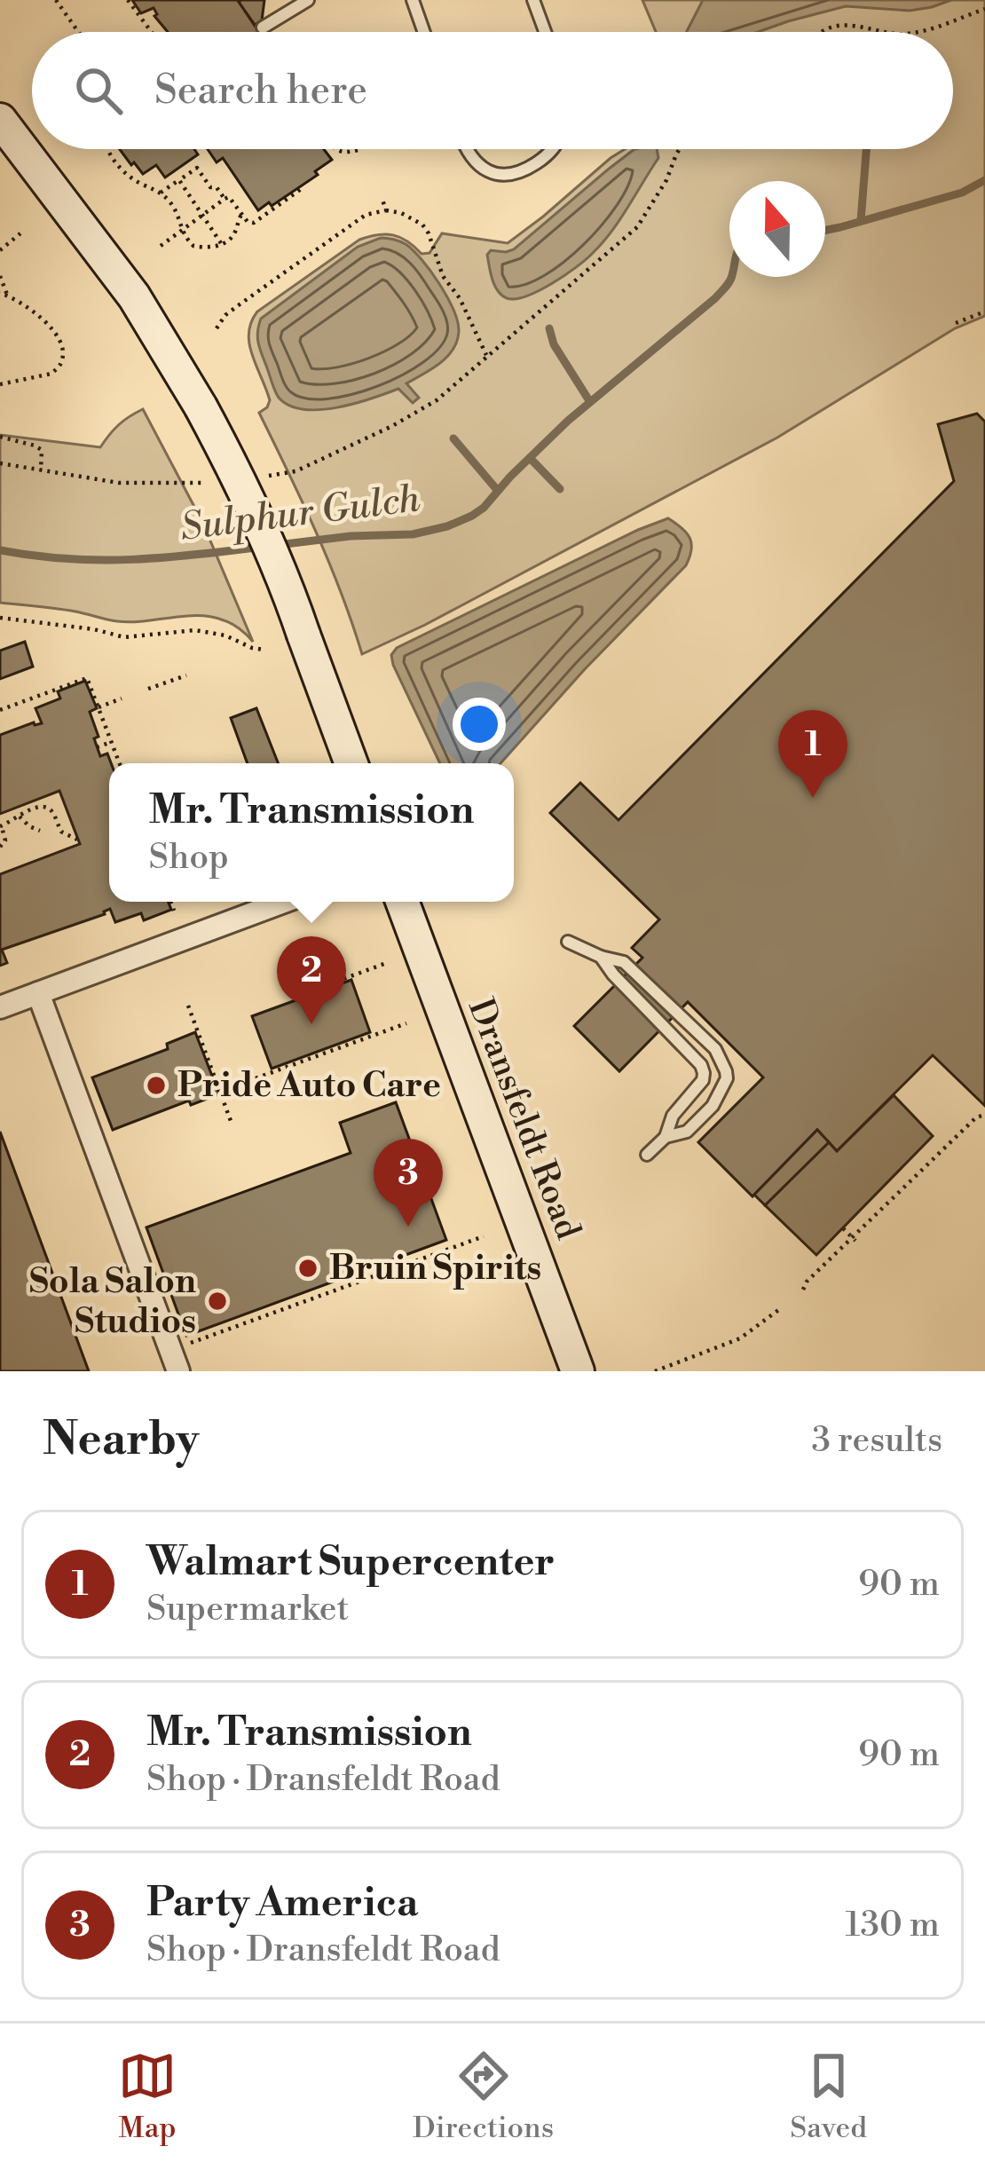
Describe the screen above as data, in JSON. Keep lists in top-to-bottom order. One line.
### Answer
{"streets":{"street":["Dransfeldt Road"]},"water":["Sulphur Gulch"],"places":["Pride Auto Care","Bruin Spirits","Sola Salon Studios"],"north":"top","page":{"search":"Search here","pins":["1","2","3"],"popup":["Mr. Transmission","Shop"],"heading":["Nearby","3 results"],"list":[{"mark":"1","name":"Walmart Supercenter","note":"Supermarket","value":"90 m"},{"mark":"2","name":"Mr. Transmission","note":"Shop · Dransfeldt Road","value":"90 m"},{"mark":"3","name":"Party America","note":"Shop · Dransfeldt Road","value":"130 m"}],"nav":["Map","Directions","Saved"]}}
